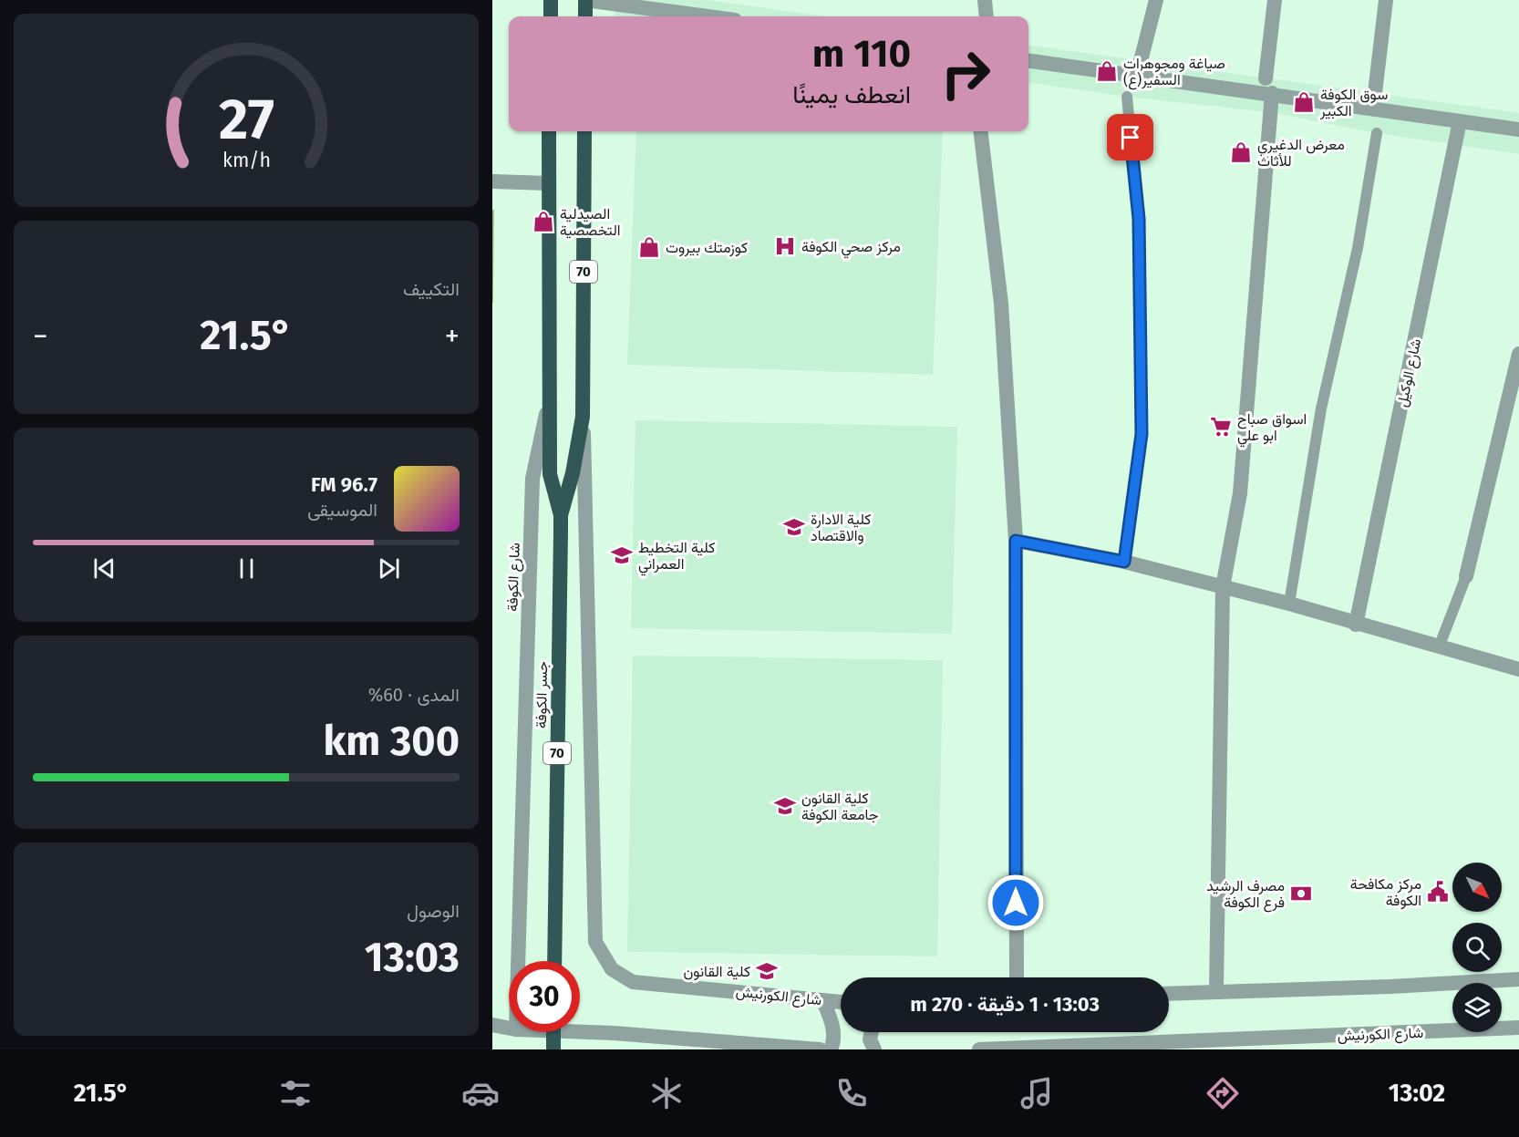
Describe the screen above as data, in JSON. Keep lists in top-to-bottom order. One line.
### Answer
{"streets":{"highway":["70","شارع الكوفة","جسر الكوفة"],"street":["شارع الوكيل","شارع الكورنيش"]},"crossings":[["70","شارع الكوفة"],["70","جسر الكوفة"],["70","شارع الكورنيش"]],"places":{"shop":["صياغة ومجوهرات السفير(ع)","سوق الكوفة الكبير","معرض الدغيري للأثاث","الصيدلية التخصصية","كوزمتك بيروت"],"hospital":["مركز صحي الكوفة"],"supermarket":["اسواق صباح ابو علي"],"school or university":["كلية الادارة والاقتصاد","كلية التخطيط العمراني","كلية القانون جامعة الكوفة","كلية القانون"],"public building":["مركز مكافحة الكوفة"],"bank":["مصرف الرشيد فرع الكوفة"]},"north":"bottom right","page":{"turn":["110 m","انعطف يمينًا"],"tile":["التكييف",["المدى · 60%","300 km"],["الوصول","13:03"]],"heat":["−","21.5°","+"],"song":["96.7 FM","الموسيقى"],"limit":"30","trip":"13:03 · 1 دقيقة · 270 m","tabs":["13:02","21.5°"],"gauge":["27","km/h"]}}
